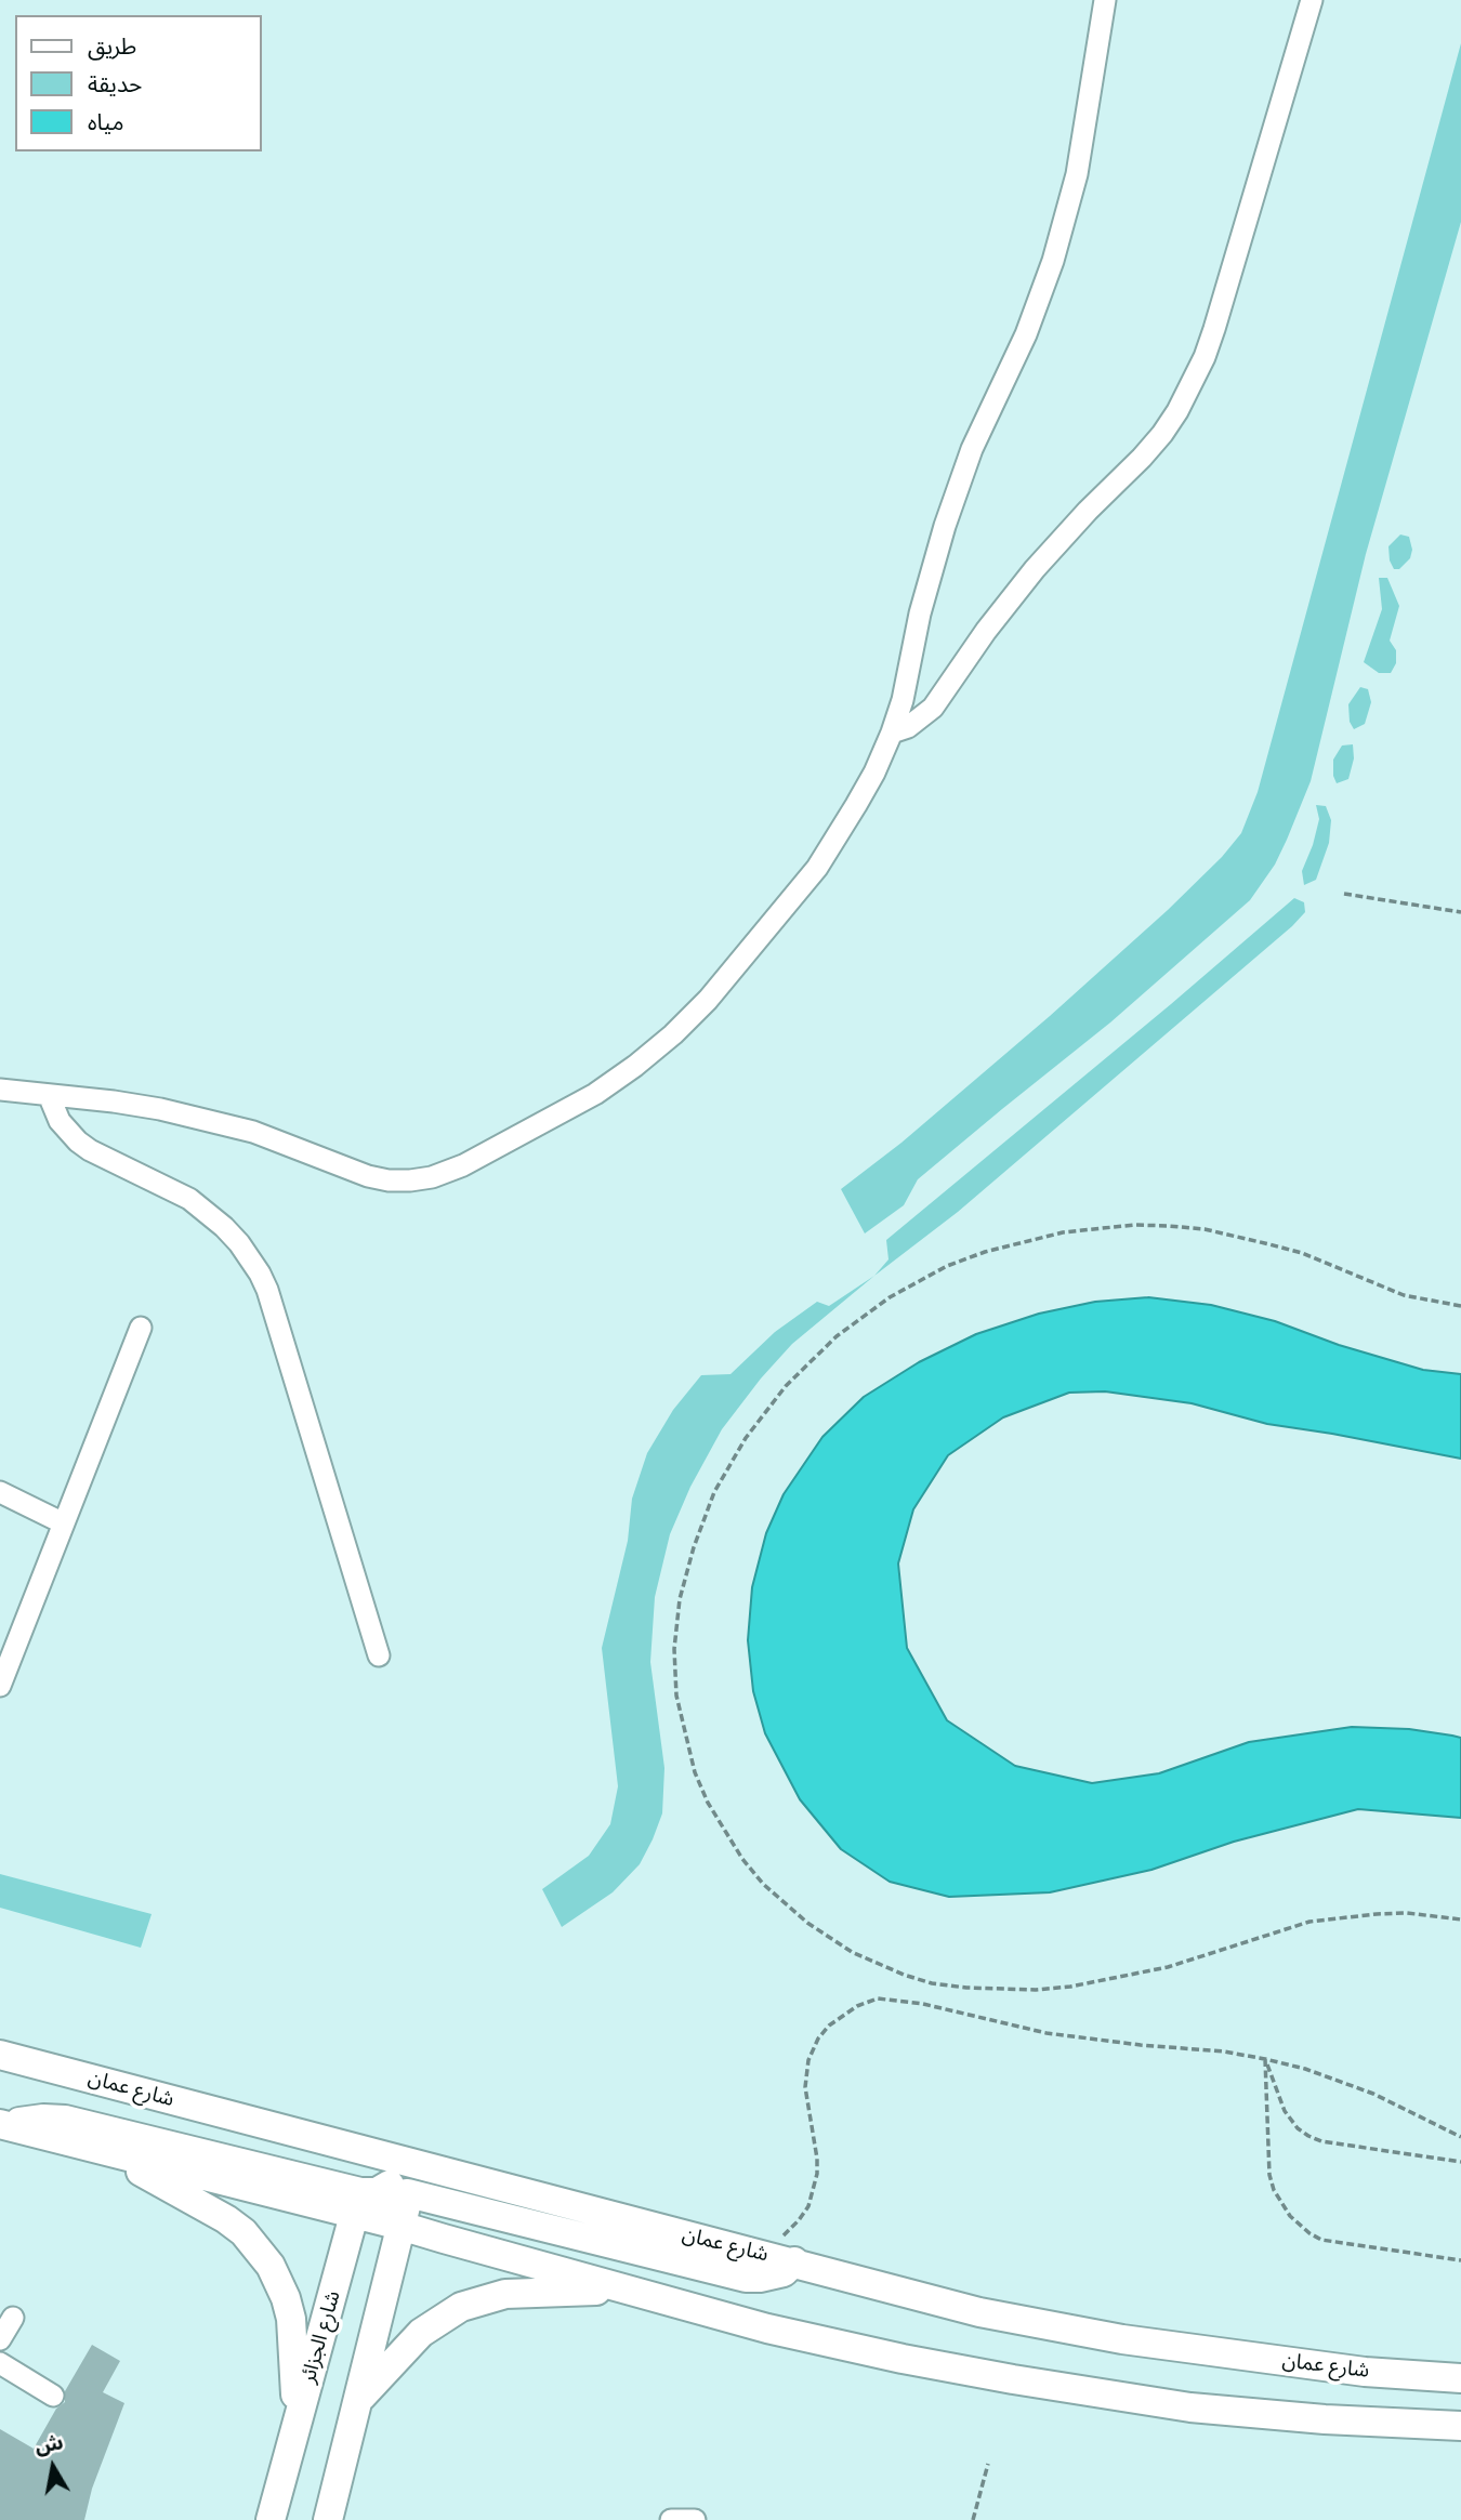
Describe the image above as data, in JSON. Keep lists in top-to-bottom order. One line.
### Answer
{"streets":{"main road":["شارع عمان","شارع الجزائر"]},"crossings":[["شارع عمان","شارع الجزائر"]],"legend":["طريق","حديقة","مياه"],"north":"top"}
